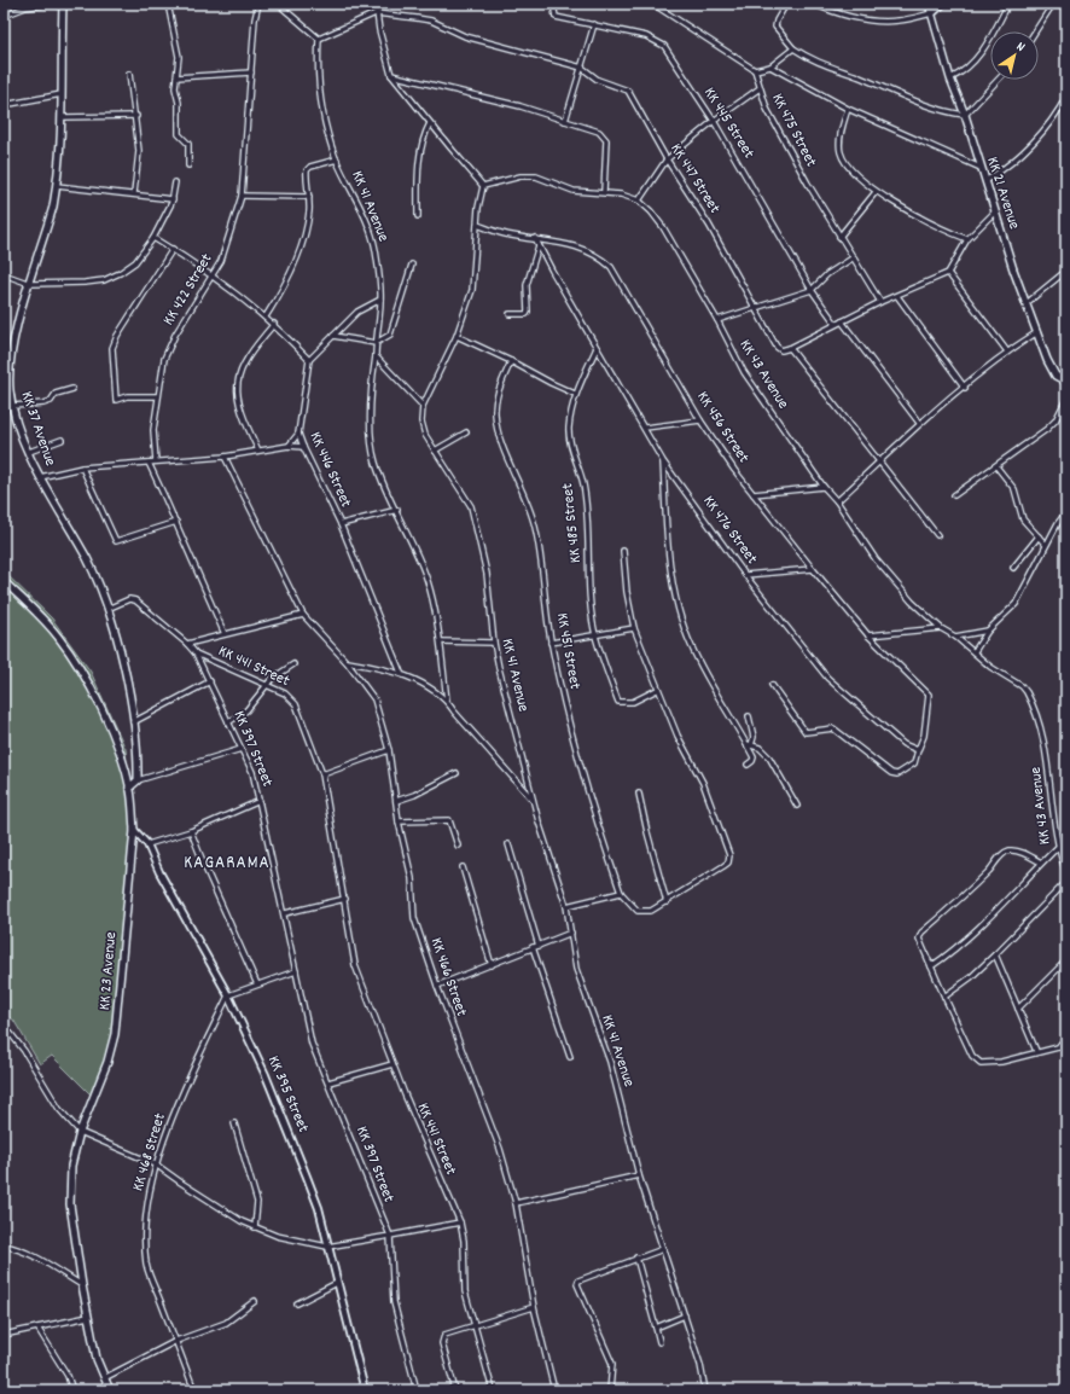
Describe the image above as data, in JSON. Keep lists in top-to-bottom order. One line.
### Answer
{"streets":{"main road":["KK 21 Avenue","KK 37 Avenue","KK 23 Avenue"],"street":["KK 445 Street","KK 475 Street","KK 447 Street","KK 41 Avenue","KK 422 Street","KK 43 Avenue","KK 456 Street","KK 446 Street","KK 485 Street","KK 476 Street","KK 451 Street","KK 441 Street","KK 397 Street","KK 466 Street","KK 395 Street","KK 468 Street"]},"crossings":[["KK 456 Street","KK 476 Street"],["KK 37 Avenue","KK 441 Street"],["KK 485 Street","KK 476 Street"],["KK 441 Street","KK 397 Street"],["KK 23 Avenue","KK 395 Street"],["KK 395 Street","KK 468 Street"]],"districts":["KAGARAMA"],"north":"top right"}
